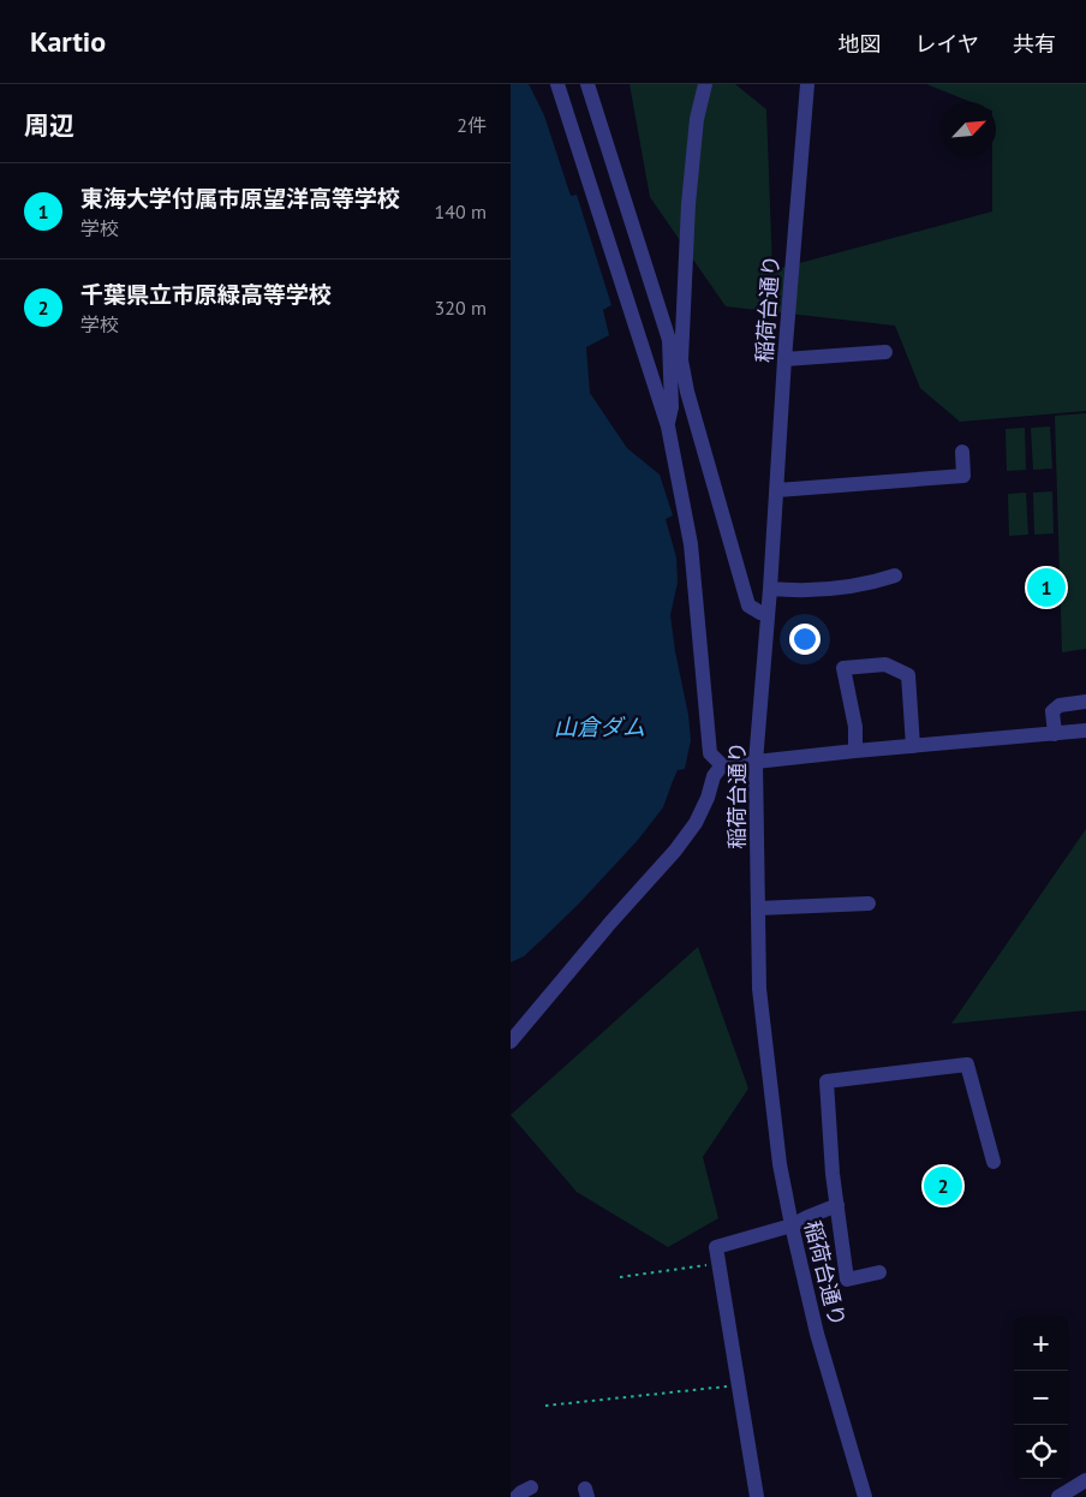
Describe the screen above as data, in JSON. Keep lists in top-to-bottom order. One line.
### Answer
{"streets":{"street":["稲荷台通り"]},"water":["山倉ダム"],"north":"top right","page":{"header":"Kartio","nav":["地図","レイヤ","共有"],"heading":["周辺","2件"],"list":[{"mark":"1","name":"東海大学付属市原望洋高等学校","note":"学校","value":"140 m"},{"mark":"2","name":"千葉県立市原緑高等学校","note":"学校","value":"320 m"}],"pins":["1","2"],"map_buttons":["+","−"]}}
